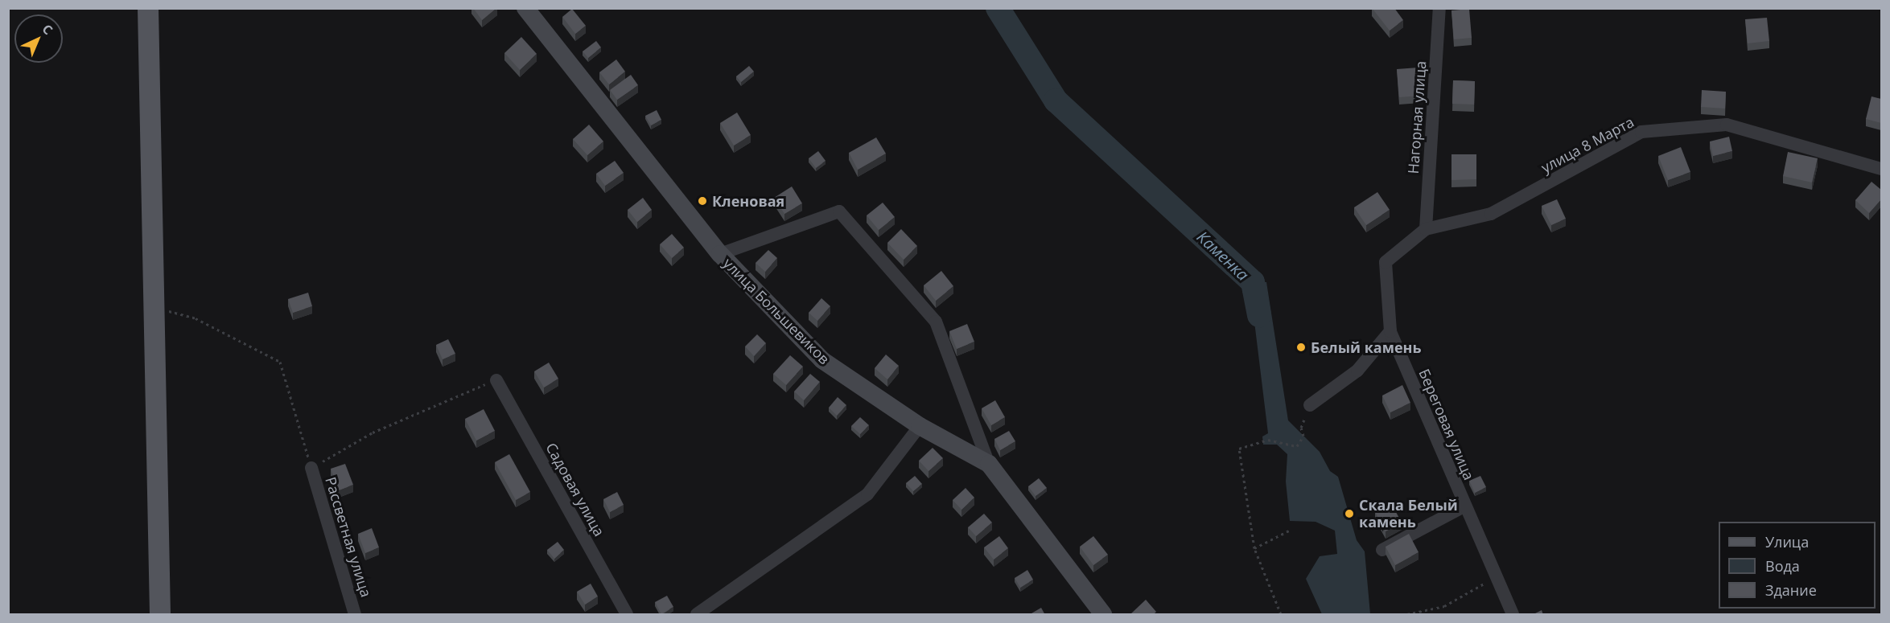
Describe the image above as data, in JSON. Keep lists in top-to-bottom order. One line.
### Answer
{"streets":{"street":["Нагорная улица","улица 8 Марта","улица Большевиков","Береговая улица","Садовая улица","Рассветная улица"]},"crossings":[["Нагорная улица","улица 8 Марта"],["Нагорная улица","Береговая улица"],["улица 8 Марта","Береговая улица"]],"water":["Каменка"],"places":["Кленовая","Белый камень","Скала Белый камень"],"legend":["Улица","Вода","Здание"],"north":"top right"}
